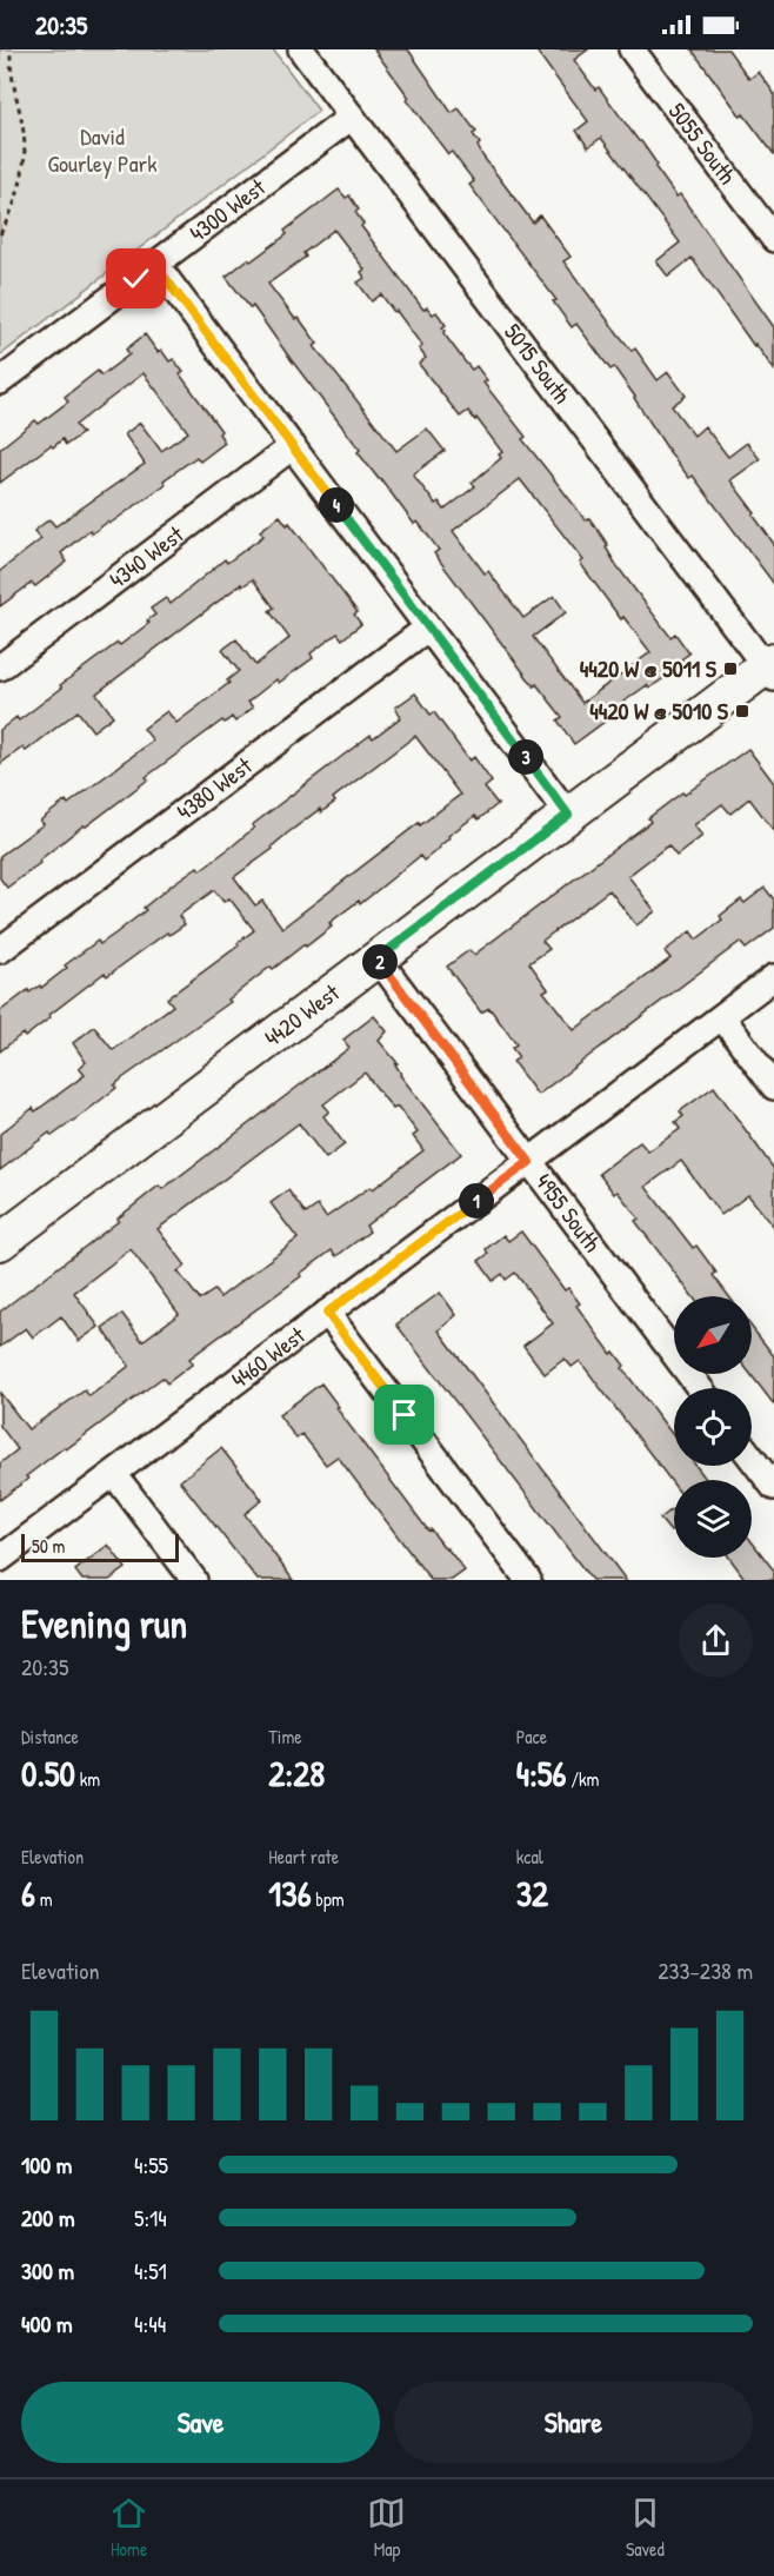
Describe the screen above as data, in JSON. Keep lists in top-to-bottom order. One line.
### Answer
{"streets":{"street":["5055 South","4300 West","5015 South","4340 West","4380 West","4420 West","4955 South","4460 West"]},"crossings":[["4300 West","5015 South"],["5015 South","4420 West"],["4420 West","4955 South"],["4955 South","4460 West"]],"parks":["David Gourley Park"],"places":{"transit":["4420 W @ 5011 S","4420 W @ 5010 S"]},"scale_bar":"50 m","north":"bottom left","page":{"status":"20:35","pins":["4","3","2","1"],"scale":"50 m","heading":["Evening run","20:35"],"stats":[["Distance","0.50 km"],["Time","2:28"],["Pace","4:56 /km"],["Elevation","6 m"],["Heart rate","136 bpm"],["kcal","32"]],"chart":["Elevation","233–238 m"],"list":[{"name":"100 m","note":"4:55"},{"name":"200 m","note":"5:14"},{"name":"300 m","note":"4:51"},{"name":"400 m","note":"4:44"}],"buttons":["Save","Share"],"tabs":["Home","Map","Saved"]}}
